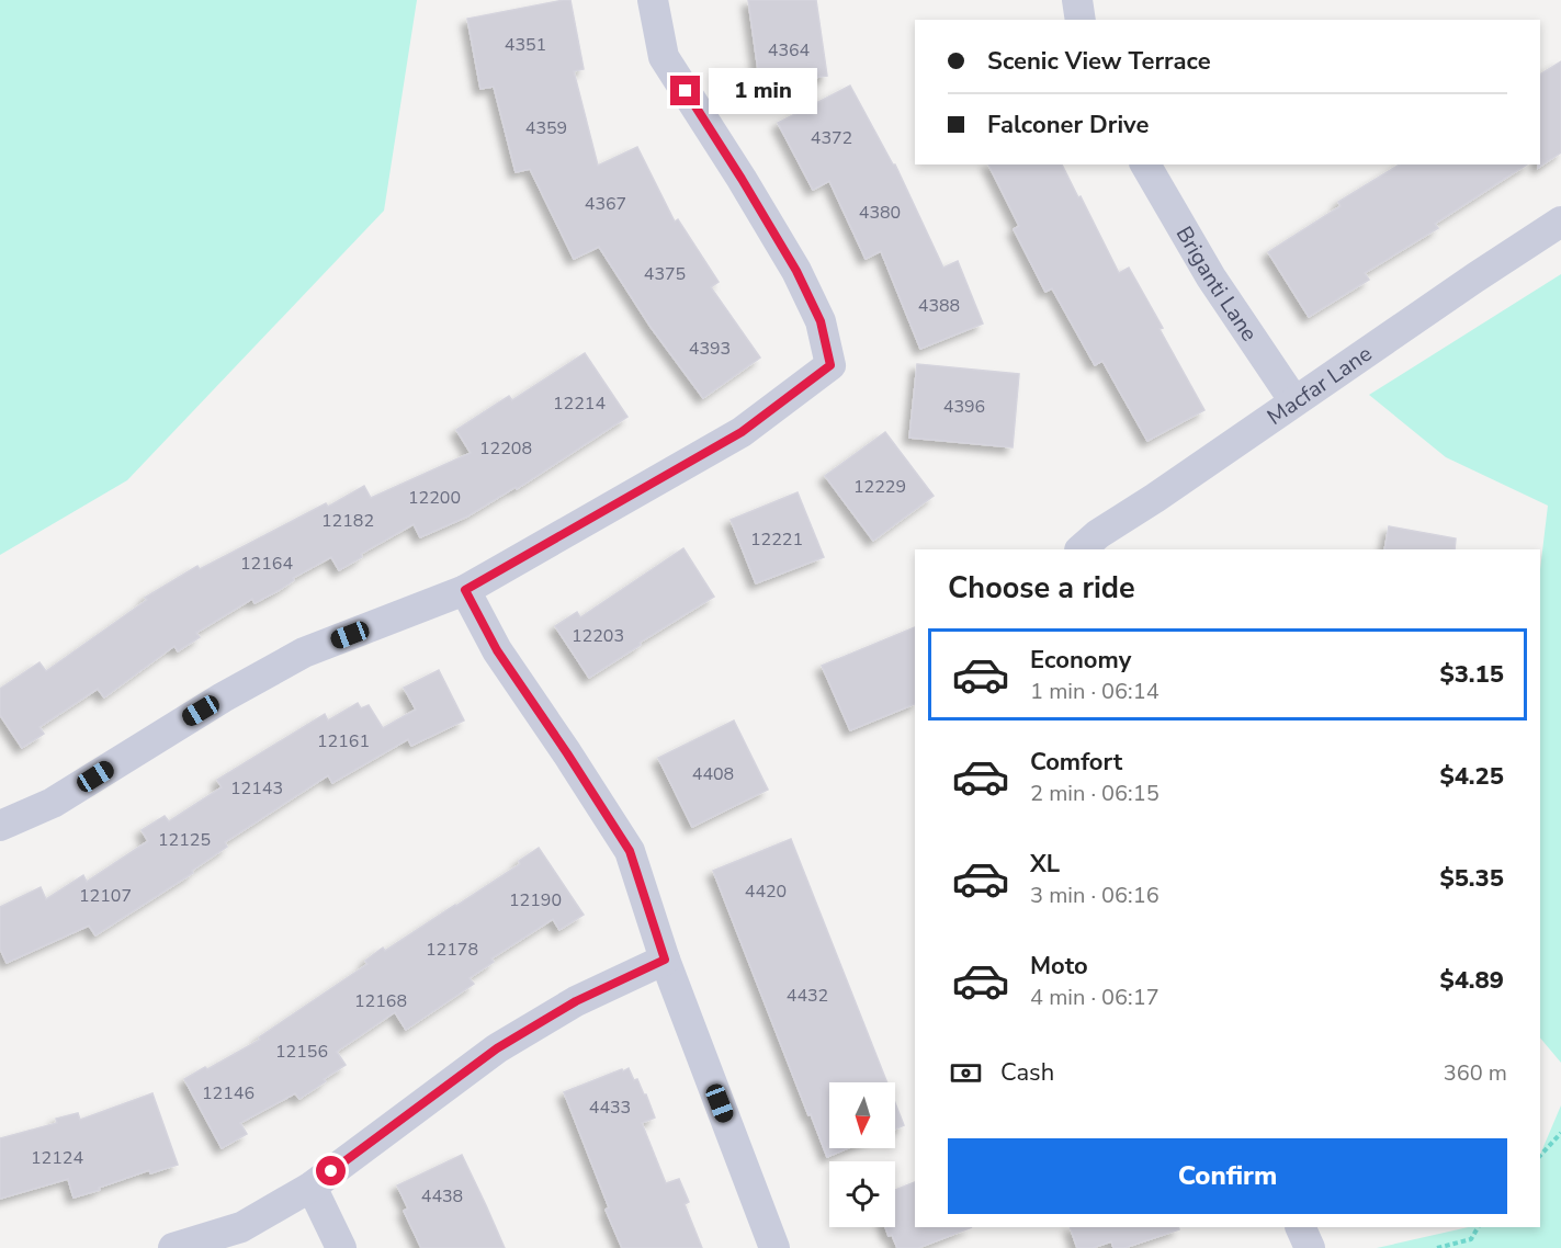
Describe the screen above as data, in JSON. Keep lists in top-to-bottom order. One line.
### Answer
{"streets":{"street":["Briganti Lane","Macfar Lane"]},"crossings":[["Briganti Lane","Macfar Lane"]],"house_numbers":["4351","4364","4359","4372","4367","4380","4375","4388","4393","12214","4396","12208","12229","12200","12182","12221","12164","12203","12161","4408","12143","12125","4420","12107","12190","12178","4432","12168","12156","12146","4433","12124","4438"],"north":"bottom","page":{"banner":["Scenic View Terrace","Falconer Drive"],"bubble":"1 min","heading":"Choose a ride","list":[{"name":"Economy","note":"1 min · 06:14","value":"$3.15"},{"name":"Comfort","note":"2 min · 06:15","value":"$4.25"},{"name":"XL","note":"3 min · 06:16","value":"$5.35"},{"name":"Moto","note":"4 min · 06:17","value":"$4.89"}],"pay":["Cash","360 m"],"buttons":"Confirm"}}
